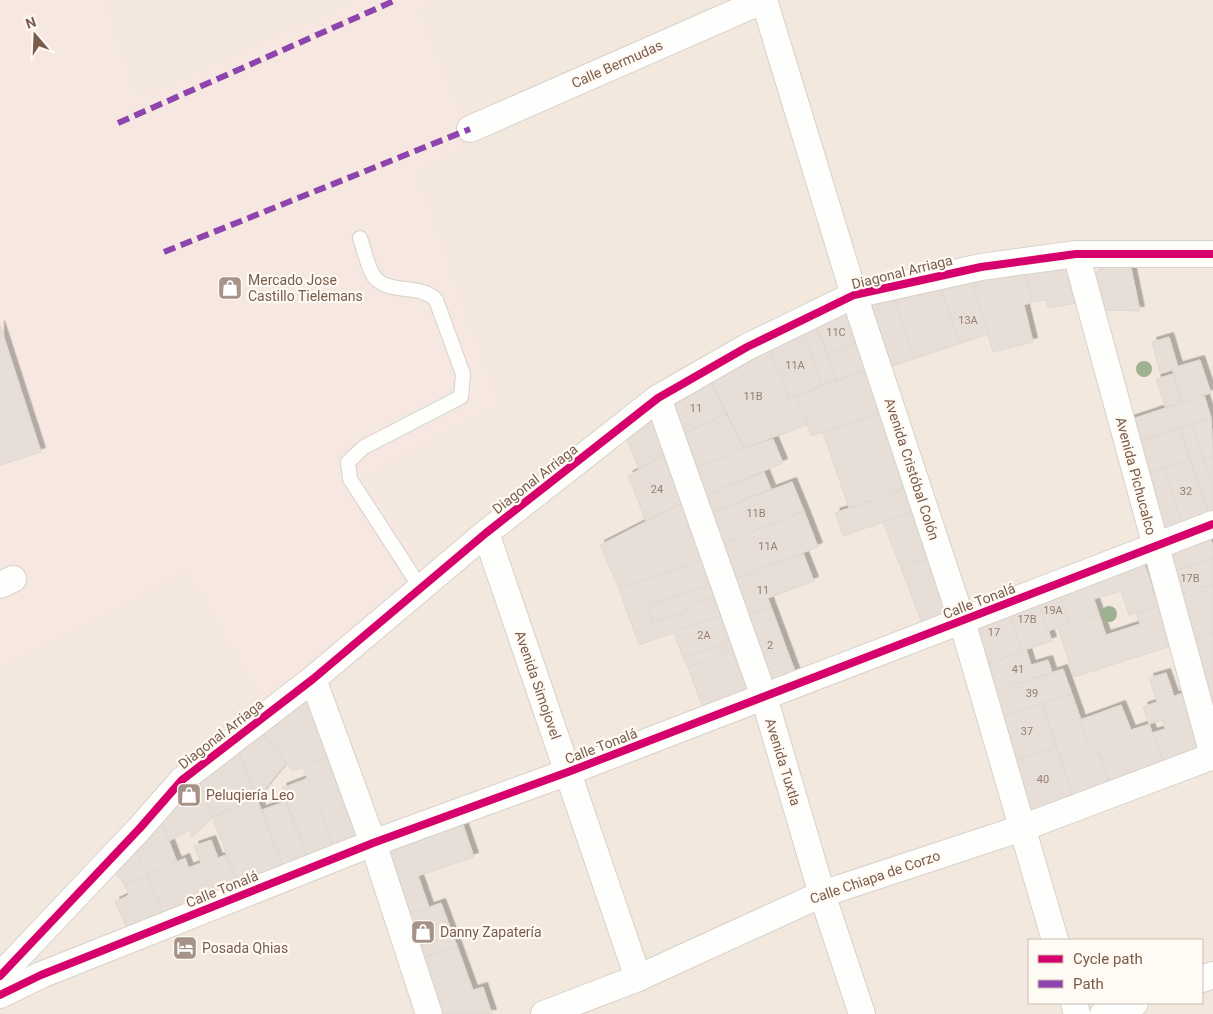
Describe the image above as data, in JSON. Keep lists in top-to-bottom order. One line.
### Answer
{"streets":{"street":["Calle Bermudas","Diagonal Arriaga","Avenida Cristóbal Colón","Avenida Pichucalco","Calle Tonalá","Avenida Simojovel","Avenida Tuxtla","Calle Chiapa de Corzo"]},"crossings":[["Calle Bermudas","Avenida Cristóbal Colón"],["Diagonal Arriaga","Avenida Cristóbal Colón"],["Diagonal Arriaga","Avenida Pichucalco"],["Diagonal Arriaga","Avenida Simojovel"],["Diagonal Arriaga","Avenida Tuxtla"],["Avenida Cristóbal Colón","Calle Tonalá"],["Avenida Cristóbal Colón","Calle Chiapa de Corzo"],["Avenida Pichucalco","Calle Tonalá"],["Avenida Pichucalco","Calle Chiapa de Corzo"],["Calle Tonalá","Avenida Simojovel"],["Calle Tonalá","Avenida Tuxtla"],["Avenida Simojovel","Calle Chiapa de Corzo"],["Avenida Tuxtla","Calle Chiapa de Corzo"]],"places":{"shop":["Mercado Jose Castillo Tielemans","Peluqiería Leo","Danny Zapatería"],"hotel":["Posada Qhias"]},"house_numbers":["13A","11C","11A","11B","11","24","32","11B","11A","17B","11","19A","17B","17","2A","2","41","39","37","40"],"legend":["Cycle path","Path"],"north":"top"}
